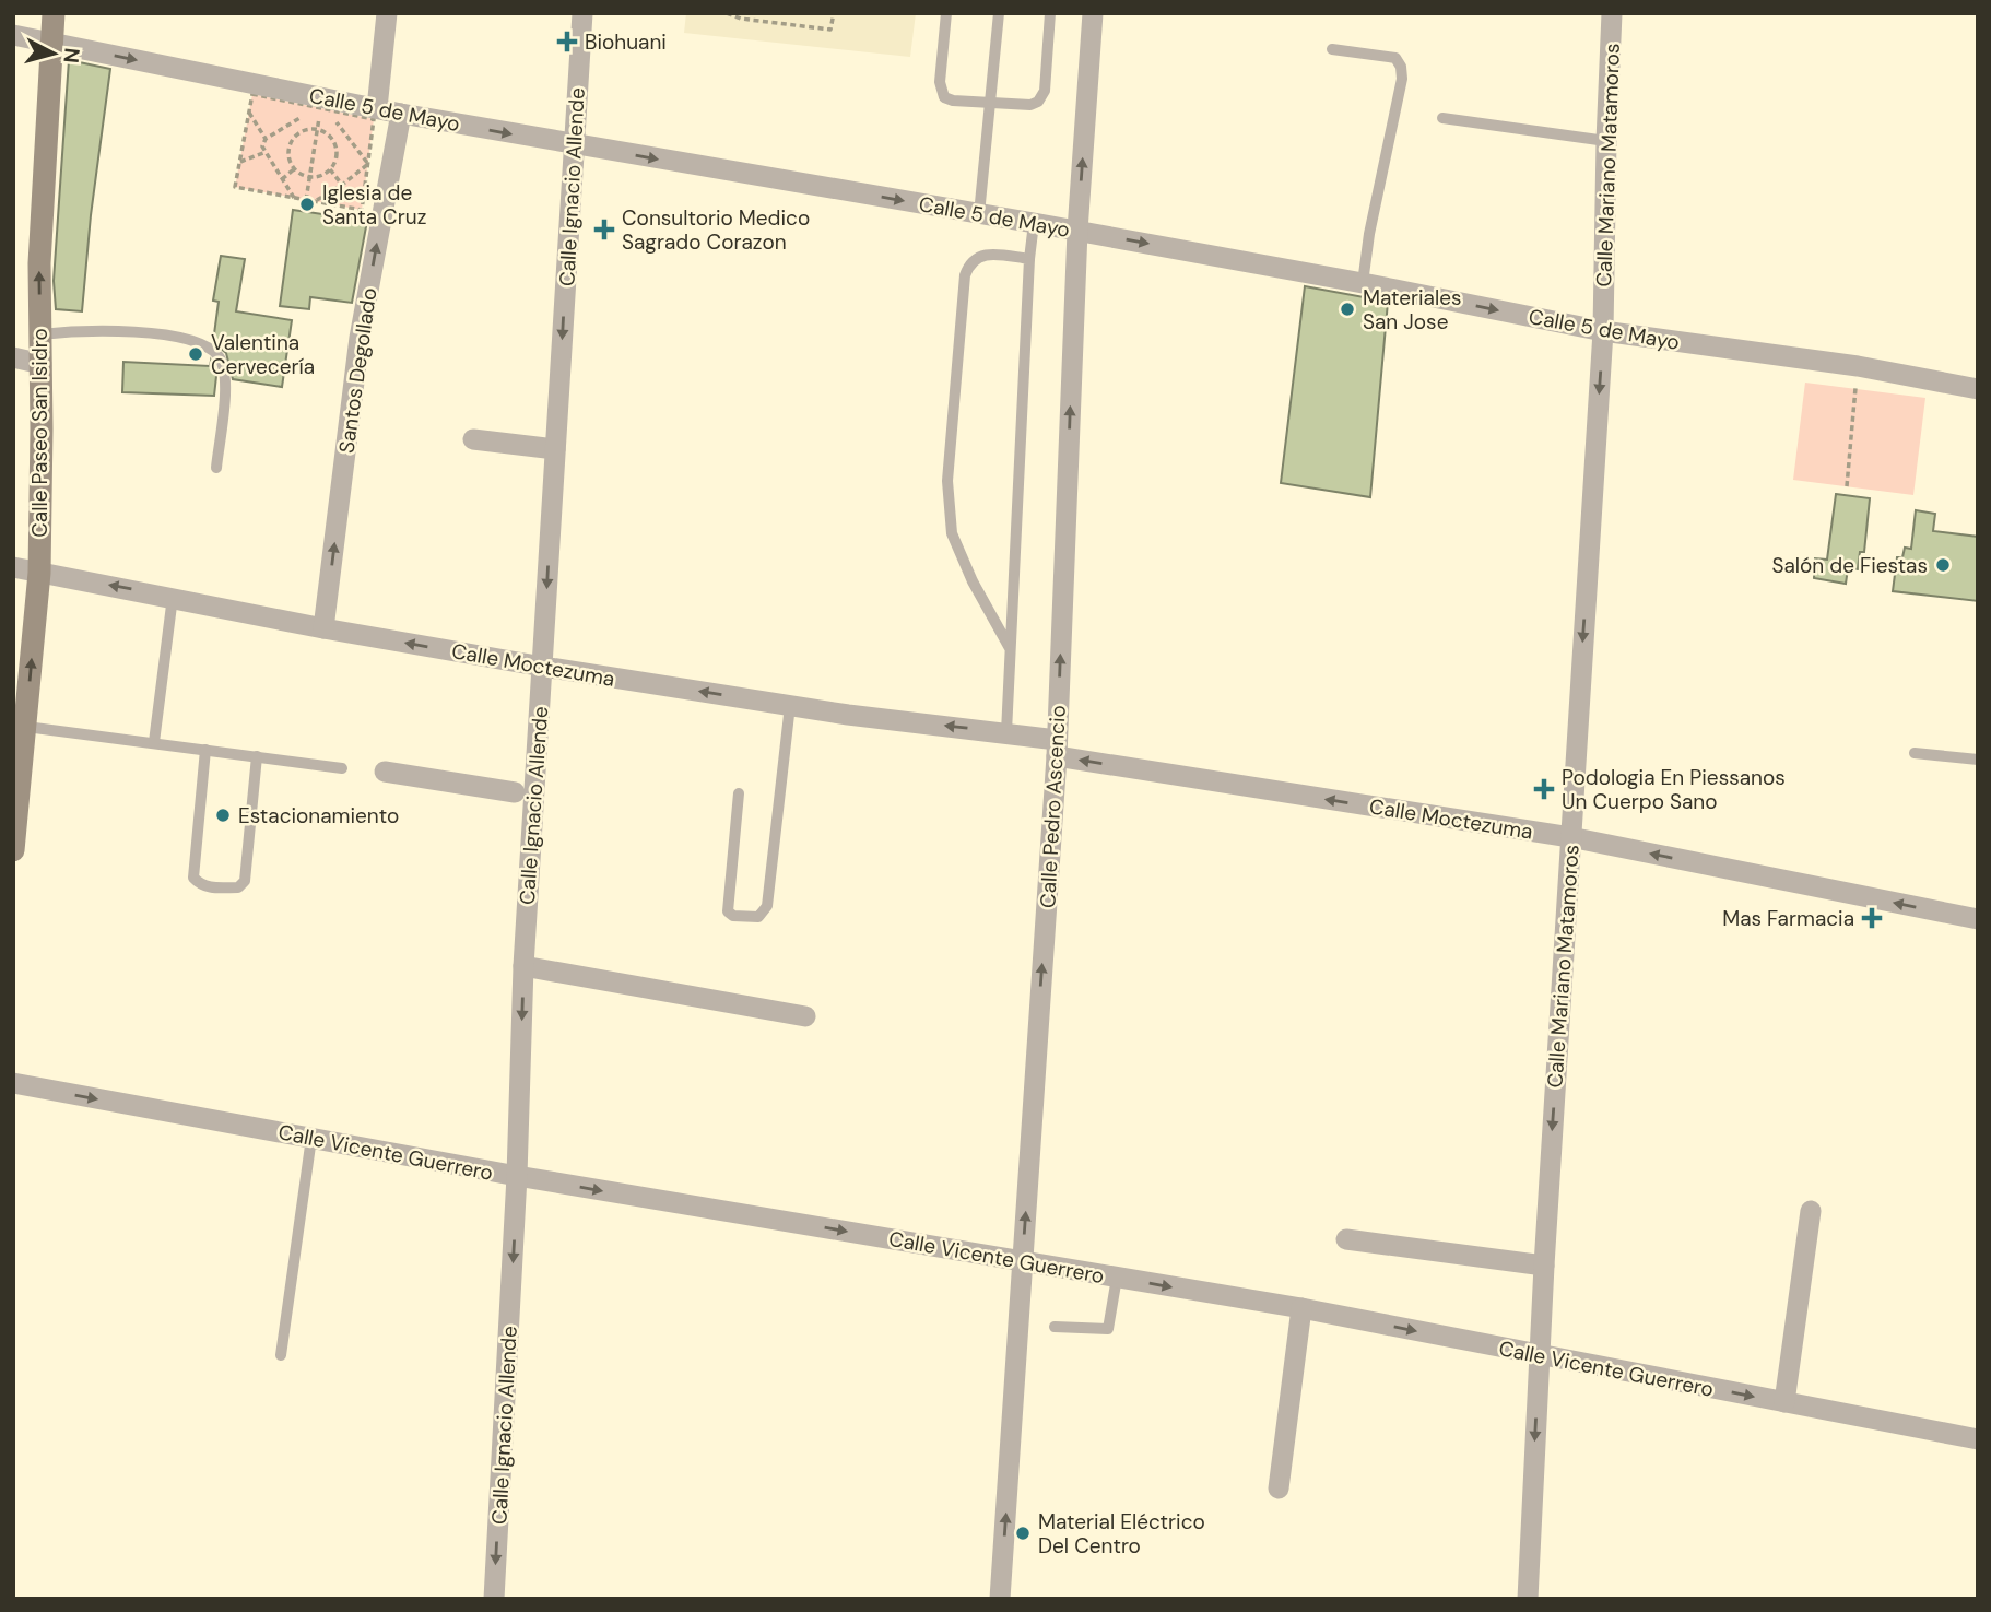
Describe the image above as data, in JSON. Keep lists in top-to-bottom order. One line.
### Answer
{"streets":{"main road":["Calle Paseo San Isidro"],"street":["Calle 5 de Mayo","Calle Mariano Matamoros","Calle Ignacio Allende","Santos Degollado","Calle Moctezuma","Calle Pedro Ascencio","Calle Vicente Guerrero"]},"crossings":[["Calle 5 de Mayo","Calle Mariano Matamoros"],["Calle 5 de Mayo","Calle Ignacio Allende"],["Calle 5 de Mayo","Santos Degollado"],["Calle 5 de Mayo","Calle Paseo San Isidro"],["Calle 5 de Mayo","Calle Pedro Ascencio"],["Calle Mariano Matamoros","Calle Moctezuma"],["Calle Mariano Matamoros","Calle Vicente Guerrero"],["Calle Ignacio Allende","Calle Moctezuma"],["Calle Ignacio Allende","Calle Vicente Guerrero"],["Santos Degollado","Calle Moctezuma"],["Calle Paseo San Isidro","Calle Moctezuma"],["Calle Moctezuma","Calle Pedro Ascencio"],["Calle Pedro Ascencio","Calle Vicente Guerrero"]],"one_way":["Calle 5 de Mayo","Calle Mariano Matamoros","Calle Ignacio Allende","Santos Degollado","Calle Paseo San Isidro","Calle Moctezuma","Calle Pedro Ascencio","Calle Vicente Guerrero"],"places":{"health":["Biohuani","Consultorio Medico Sagrado Corazon","Podologia En Piessanos Un Cuerpo Sano","Mas Farmacia"],"other":["Iglesia de Santa Cruz","Materiales San Jose","Valentina Cervecería","Salón de Fiestas","Estacionamiento","Material Eléctrico Del Centro"]},"north":"right"}
